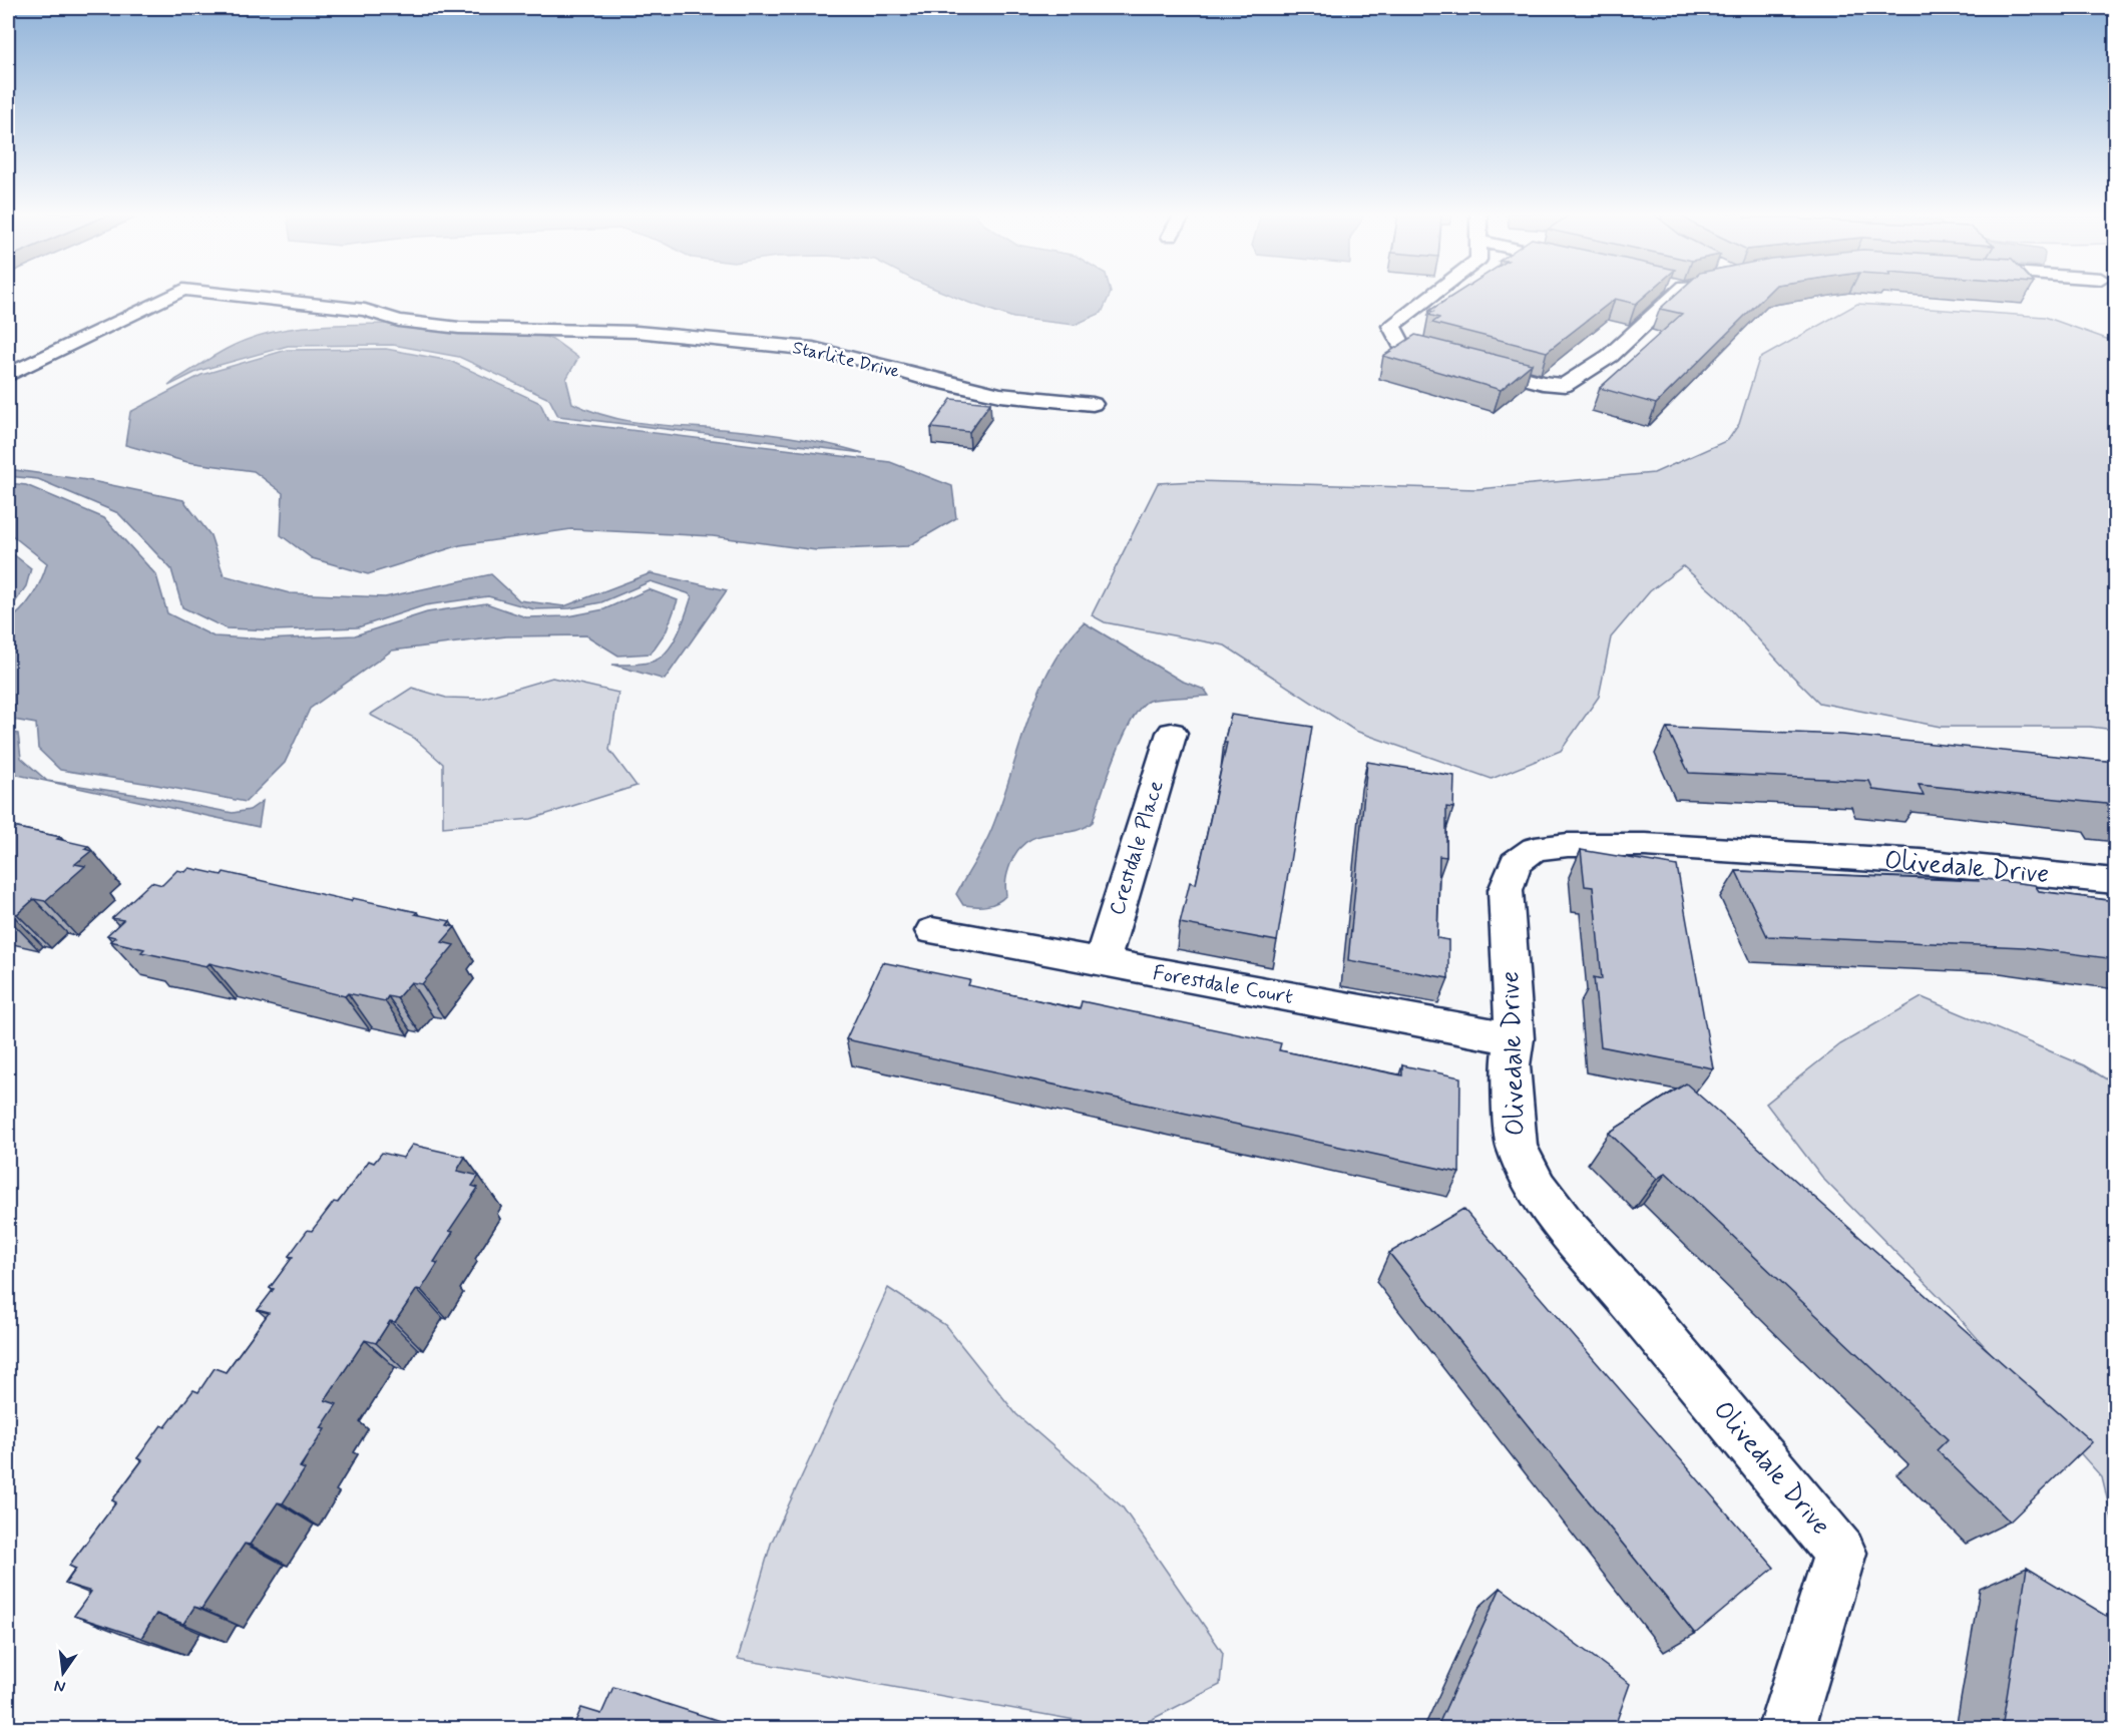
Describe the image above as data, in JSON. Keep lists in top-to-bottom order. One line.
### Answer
{"streets":{"street":["Starlite Drive","Crestdale Place","Olivedale Drive","Forestdale Court"]},"crossings":[["Crestdale Place","Forestdale Court"],["Olivedale Drive","Forestdale Court"]],"north":"bottom"}
